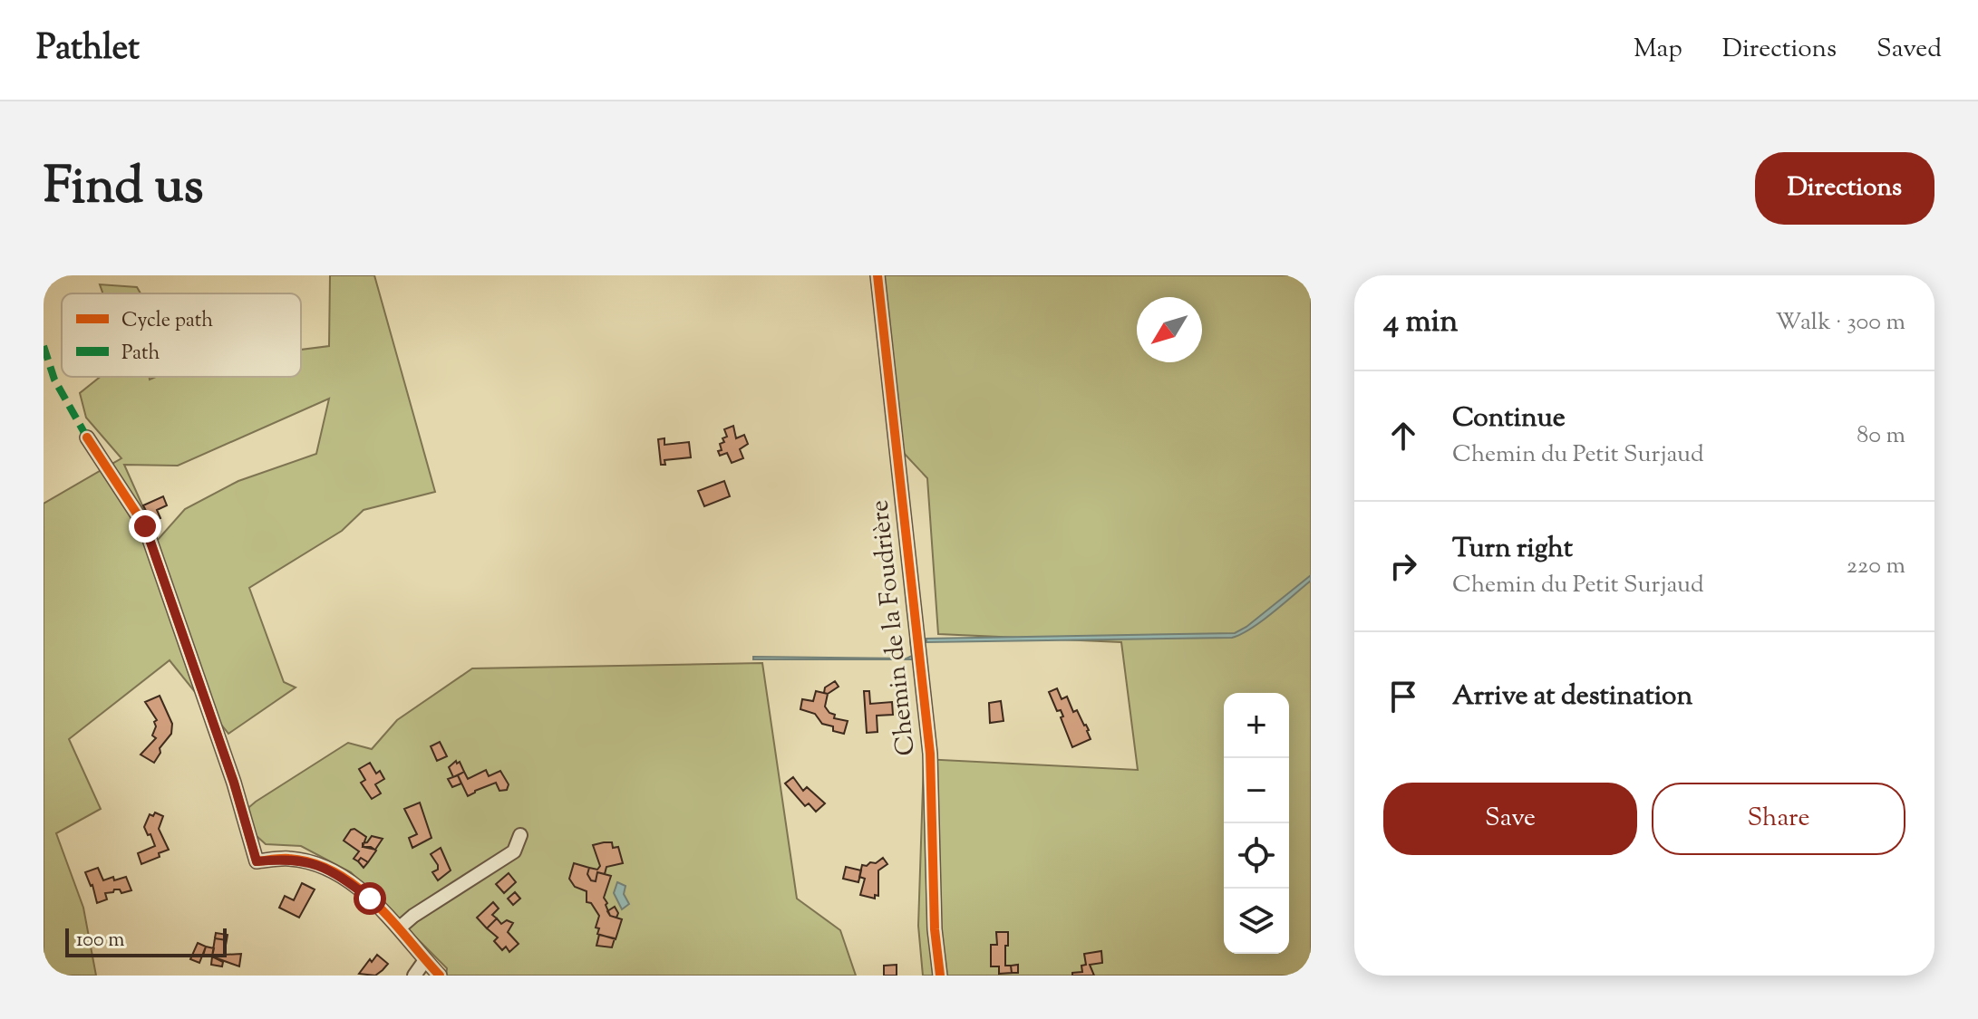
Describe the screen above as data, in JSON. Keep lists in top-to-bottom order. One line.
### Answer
{"streets":{"street":["Chemin de la Foudrière"]},"legend":["Cycle path","Path"],"scale_bar":"100 m","north":"bottom left","page":{"header":"Pathlet","nav":["Map","Directions","Saved"],"title":"Find us","buttons":["Directions",["Save","Share"]],"heading":["4 min","Walk · 300 m"],"list":[["Continue","Chemin du Petit Surjaud","80 m"],["Turn right","Chemin du Petit Surjaud","220 m"],"Arrive at destination"],"map_buttons":["+","−"],"scale":"100 m"}}
